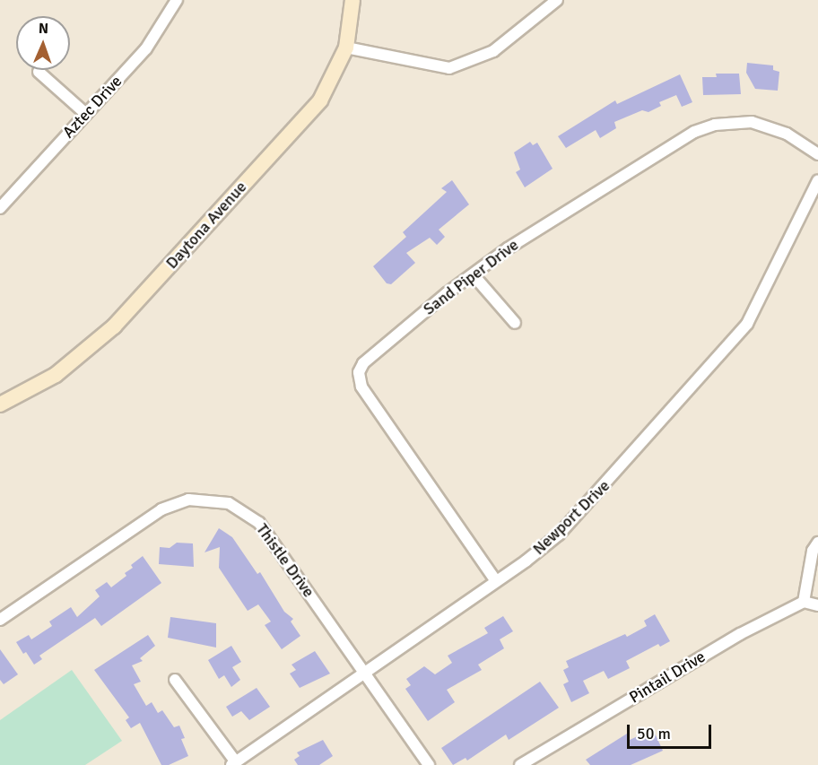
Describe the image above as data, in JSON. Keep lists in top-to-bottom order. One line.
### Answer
{"streets":{"street":["Aztec Drive","Daytona Avenue","Sand Piper Drive","Newport Drive","Thistle Drive","Pintail Drive"]},"crossings":[["Sand Piper Drive","Newport Drive"],["Newport Drive","Thistle Drive"]],"scale_bar":"50 m","north":"top"}
